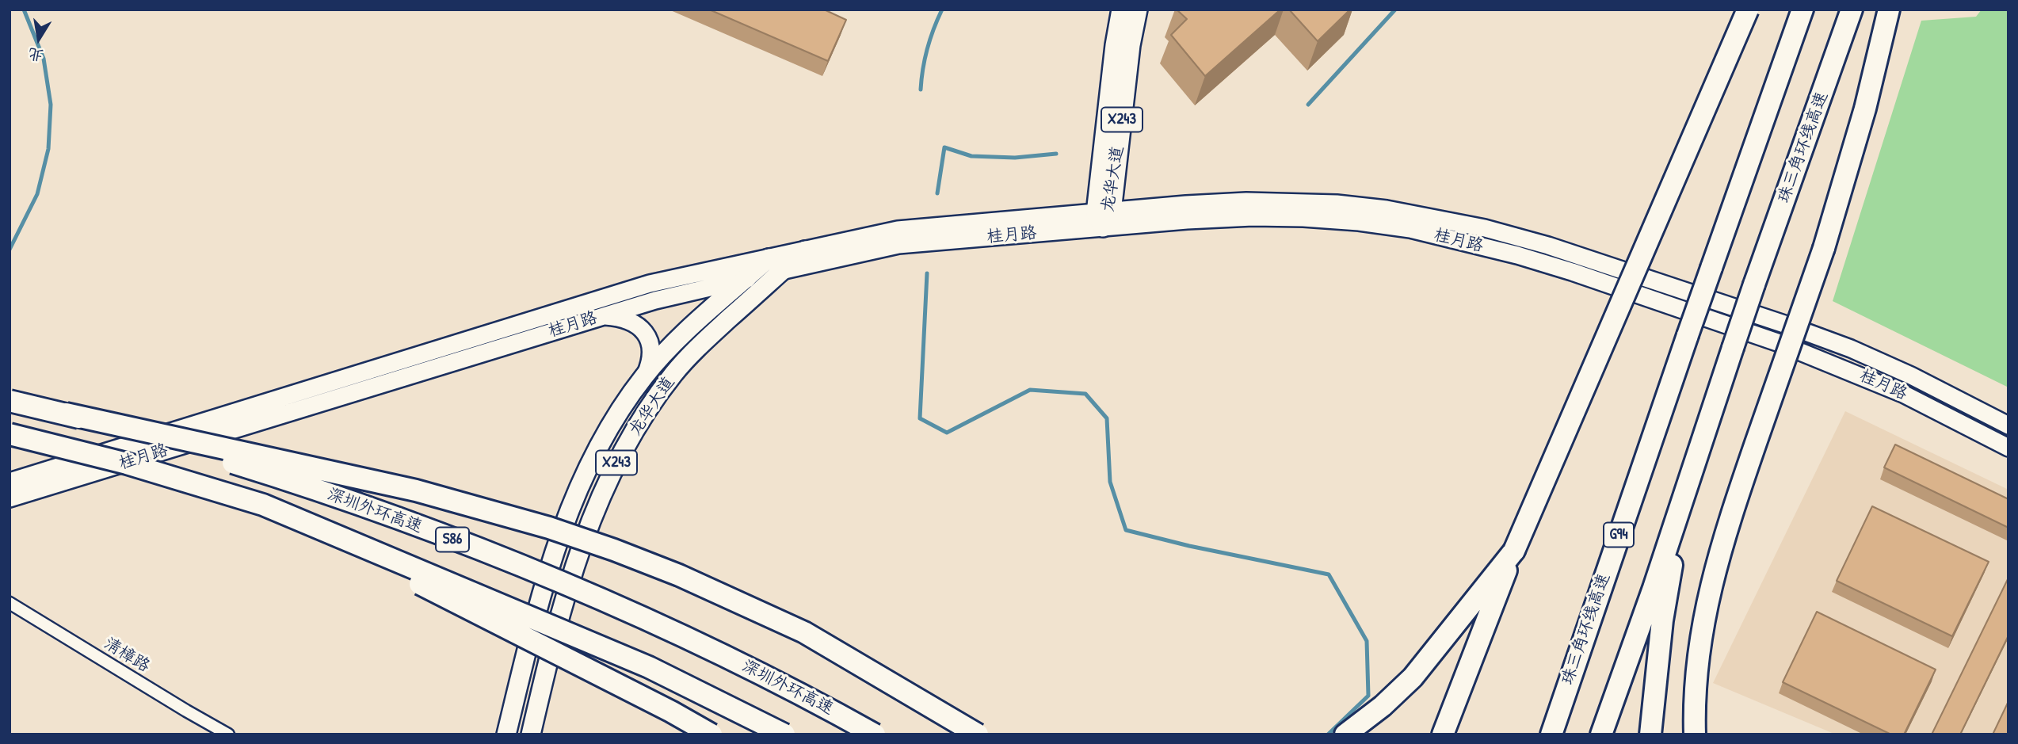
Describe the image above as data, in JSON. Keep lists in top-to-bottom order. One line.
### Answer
{"streets":{"highway":["珠三角环线高速","深圳外环高速","G94","S86"],"main road":["X243","龙华大道","桂月路"],"street":["清樟路"]},"crossings":[["龙华大道","桂月路"]],"north":"bottom"}
